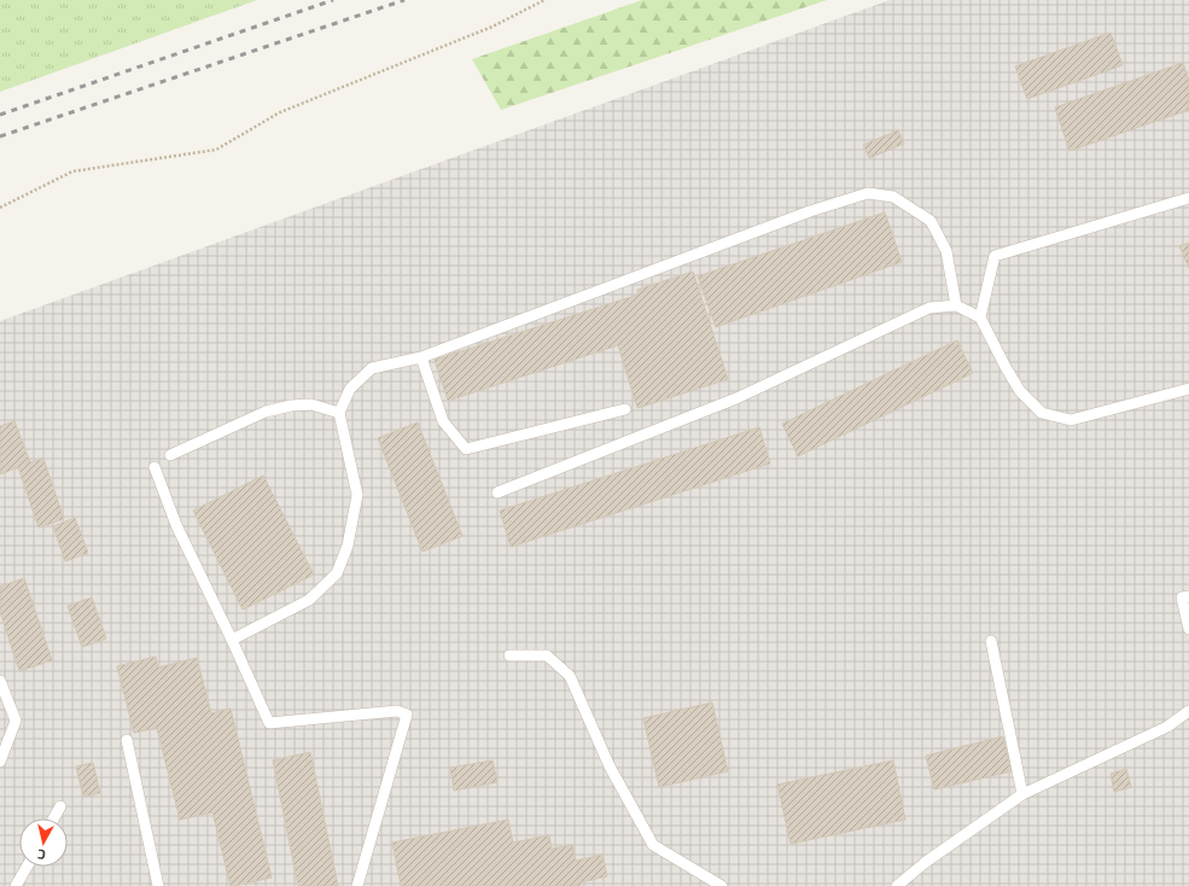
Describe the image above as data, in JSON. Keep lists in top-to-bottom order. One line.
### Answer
{"north":"bottom"}
